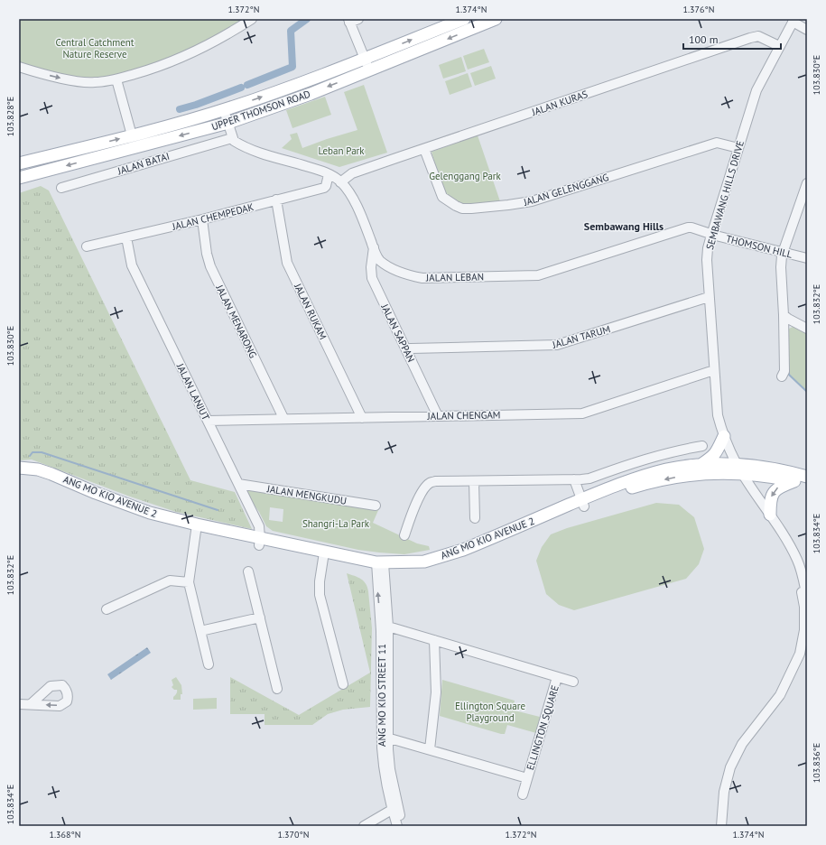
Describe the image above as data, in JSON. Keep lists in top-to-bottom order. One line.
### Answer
{"streets":{"main road":["UPPER THOMSON ROAD","ANG MO KIO AVENUE 2"],"street":["JALAN KURAS","JALAN BATAI","JALAN GELENGGANG","SEMBAWANG HILLS DRIVE","JALAN CHEMPEDAK","THOMSON HILL","JALAN LEBAN","JALAN RUKAM","JALAN MENARONG","JALAN SAPPAN","JALAN TARUM","JALAN LANJUT","JALAN CHENGAM","JALAN MENGKUDU","ANG MO KIO STREET 11","ELLINGTON SQUARE"]},"crossings":[["JALAN KURAS","JALAN GELENGGANG"],["JALAN KURAS","SEMBAWANG HILLS DRIVE"],["JALAN KURAS","JALAN LEBAN"],["JALAN BATAI","JALAN LEBAN"],["JALAN GELENGGANG","SEMBAWANG HILLS DRIVE"],["SEMBAWANG HILLS DRIVE","THOMSON HILL"],["SEMBAWANG HILLS DRIVE","JALAN LEBAN"],["SEMBAWANG HILLS DRIVE","JALAN TARUM"],["SEMBAWANG HILLS DRIVE","JALAN CHENGAM"],["SEMBAWANG HILLS DRIVE","ANG MO KIO AVENUE 2"],["JALAN CHEMPEDAK","JALAN LEBAN"],["JALAN CHEMPEDAK","JALAN RUKAM"],["JALAN CHEMPEDAK","JALAN MENARONG"],["JALAN CHEMPEDAK","JALAN LANJUT"],["THOMSON HILL","JALAN LEBAN"],["JALAN LEBAN","JALAN SAPPAN"],["JALAN RUKAM","JALAN CHENGAM"],["JALAN MENARONG","JALAN CHENGAM"],["JALAN SAPPAN","JALAN TARUM"],["JALAN SAPPAN","JALAN CHENGAM"],["JALAN LANJUT","JALAN CHENGAM"],["JALAN LANJUT","JALAN MENGKUDU"],["JALAN LANJUT","ANG MO KIO AVENUE 2"],["ANG MO KIO AVENUE 2","ANG MO KIO STREET 11"],["ANG MO KIO STREET 11","ELLINGTON SQUARE"]],"districts":["Sembawang Hills"],"parks":["Central Catchment Nature Reserve","Leban Park","Gelenggang Park","Shangri-La Park","Ellington Square Playground"],"scale_bar":"100 m","coordinates":["1.372°N","1.374°N","1.376°N","103.830°E","103.828°E","103.832°E","103.834°E","103.836°E","1.368°N","1.370°N"]}
